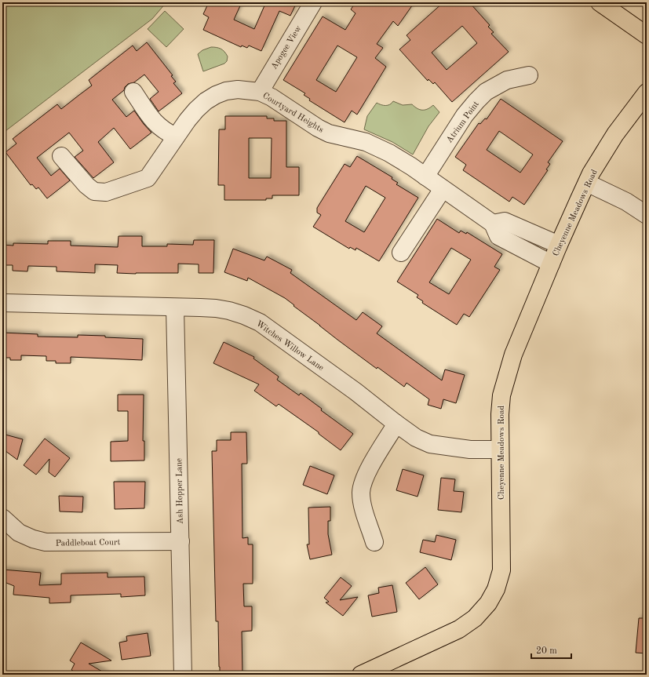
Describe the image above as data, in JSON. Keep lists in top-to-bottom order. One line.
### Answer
{"streets":{"main road":["Cheyenne Meadows Road"],"street":["Apogee View","Courtyard Heights","Atrium Point","Witches Willow Lane","Ash Hopper Lane","Paddleboat Court"]},"crossings":[["Apogee View","Courtyard Heights"],["Courtyard Heights","Atrium Point"],["Courtyard Heights","Cheyenne Meadows Road"],["Cheyenne Meadows Road","Witches Willow Lane"],["Witches Willow Lane","Ash Hopper Lane"],["Ash Hopper Lane","Paddleboat Court"]],"scale_bar":"20 m"}
